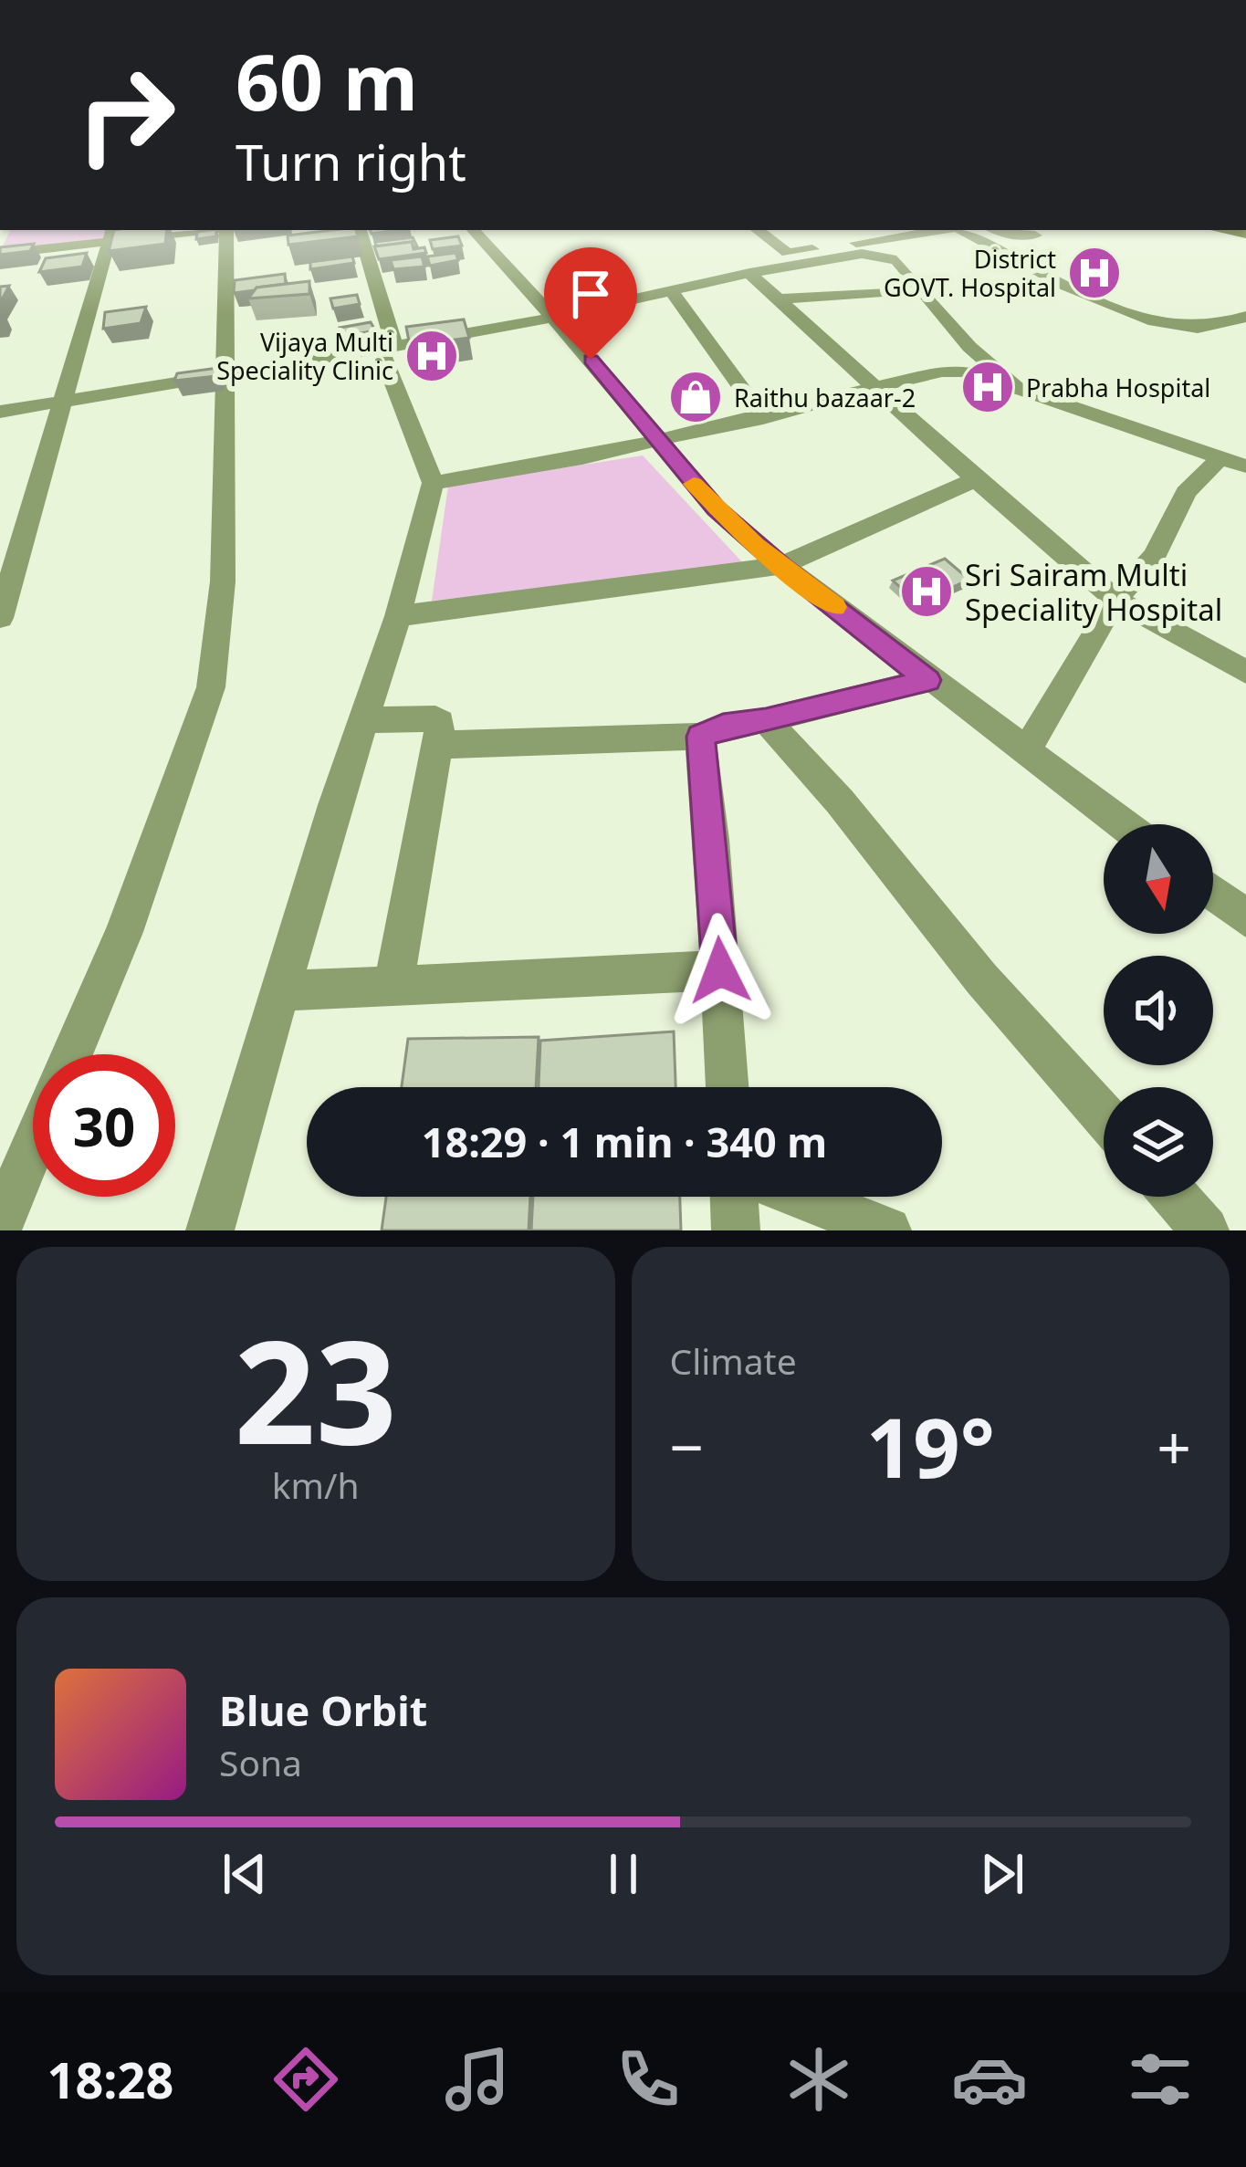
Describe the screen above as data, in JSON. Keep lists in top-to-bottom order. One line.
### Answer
{"places":{"hospital":["District GOVT. Hospital","Vijaya Multi Speciality Clinic","Prabha Hospital","Sri Sairam Multi Speciality Hospital"],"shop":["Raithu bazaar-2"]},"north":"bottom","page":{"turn":["60 m","Turn right"],"limit":"30","trip":"18:29 · 1 min · 340 m","tile":[["23","km/h"],"Climate"],"heat":["−","19°","+"],"song":["Blue Orbit","Sona"],"tabs":"18:28"}}
